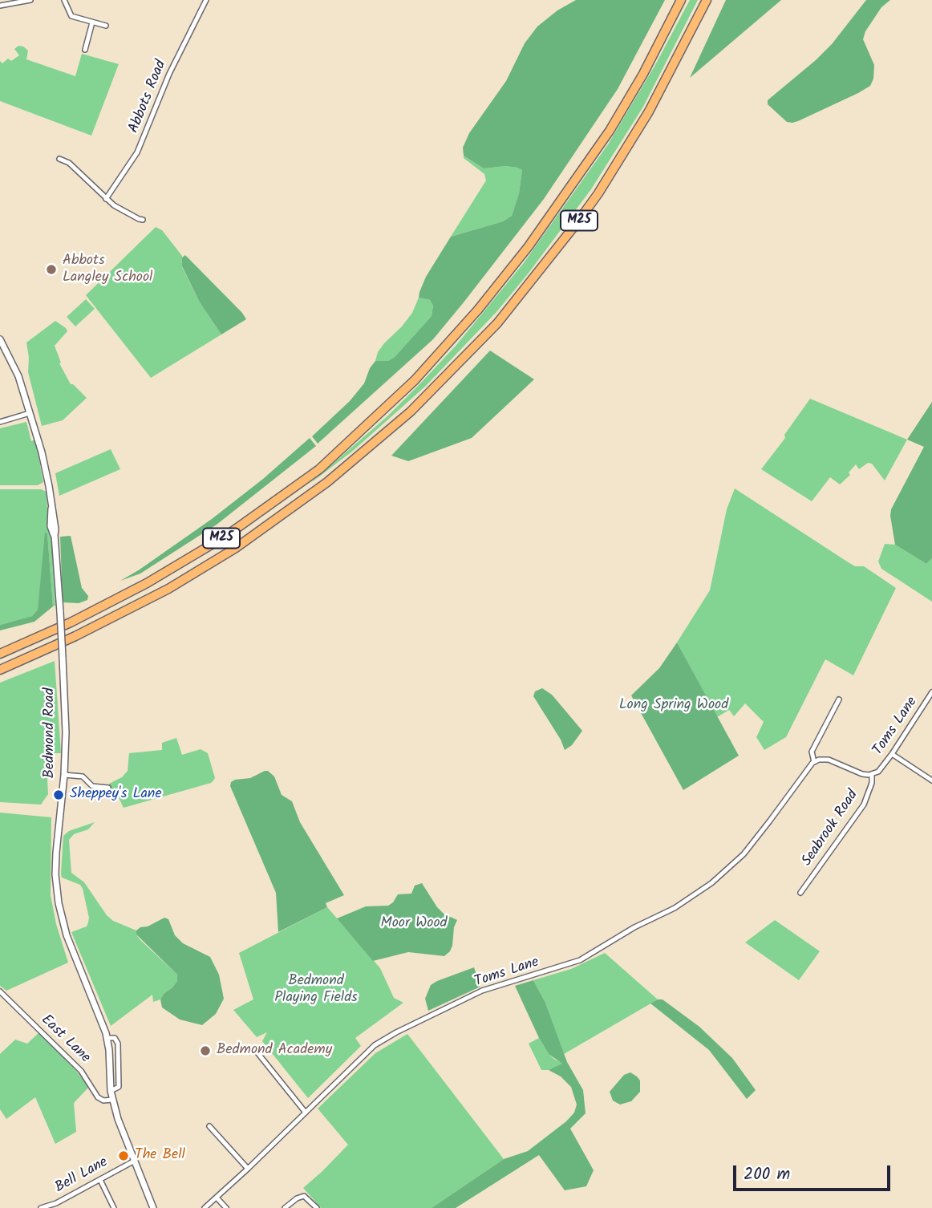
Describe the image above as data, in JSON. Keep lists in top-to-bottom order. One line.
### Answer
{"streets":{"highway":["M25"],"street":["Abbots Road","Toms Lane","Bedmond Road","Seabrook Road","East Lane","Bell Lane"]},"crossings":[["Toms Lane","Seabrook Road"],["Bedmond Road","East Lane"],["Bedmond Road","Bell Lane"]],"parks":["Long Spring Wood","Moor Wood","Bedmond Playing Fields"],"places":["Abbots Langley School","Sheppey's Lane","Bedmond Academy","The Bell"],"scale_bar":"200 m"}
